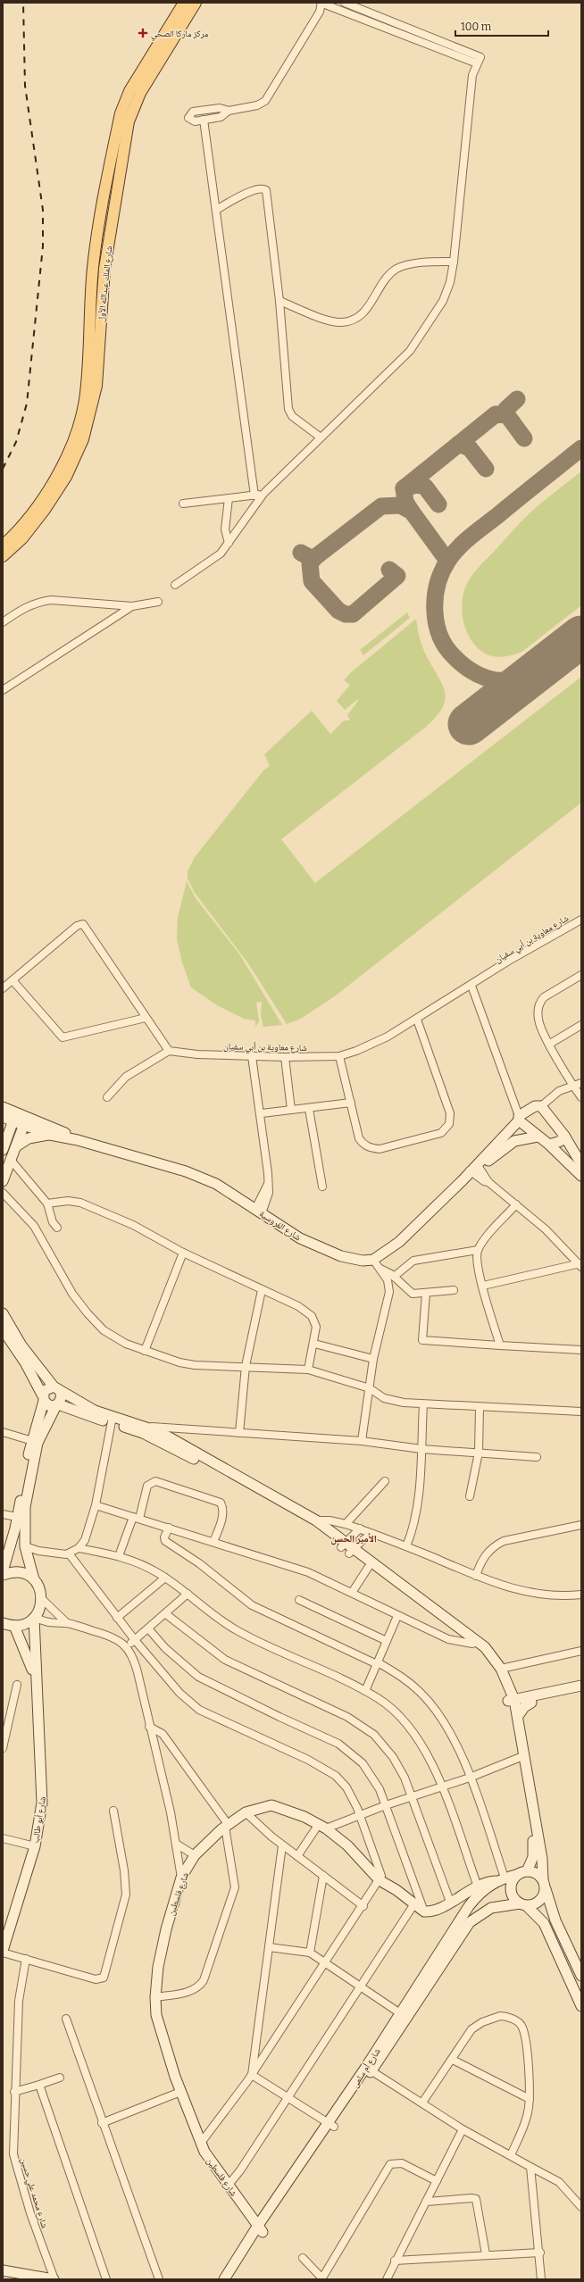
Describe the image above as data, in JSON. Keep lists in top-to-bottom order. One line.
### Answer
{"streets":{"main road":["شارع الملك عبدالله الأول"],"street":["شارع معاوية بن أبي سفيان","شارع الفروسية","شارع أبو طالب","شارع فلسطين","شارع أم سلمى","شارع محمد علي حسين"]},"crossings":[["شارع فلسطين","شارع أم سلمى"]],"districts":["الأمير الحسن"],"places":{"health":["مركز ماركا الصحي"]},"scale_bar":"100 m"}
